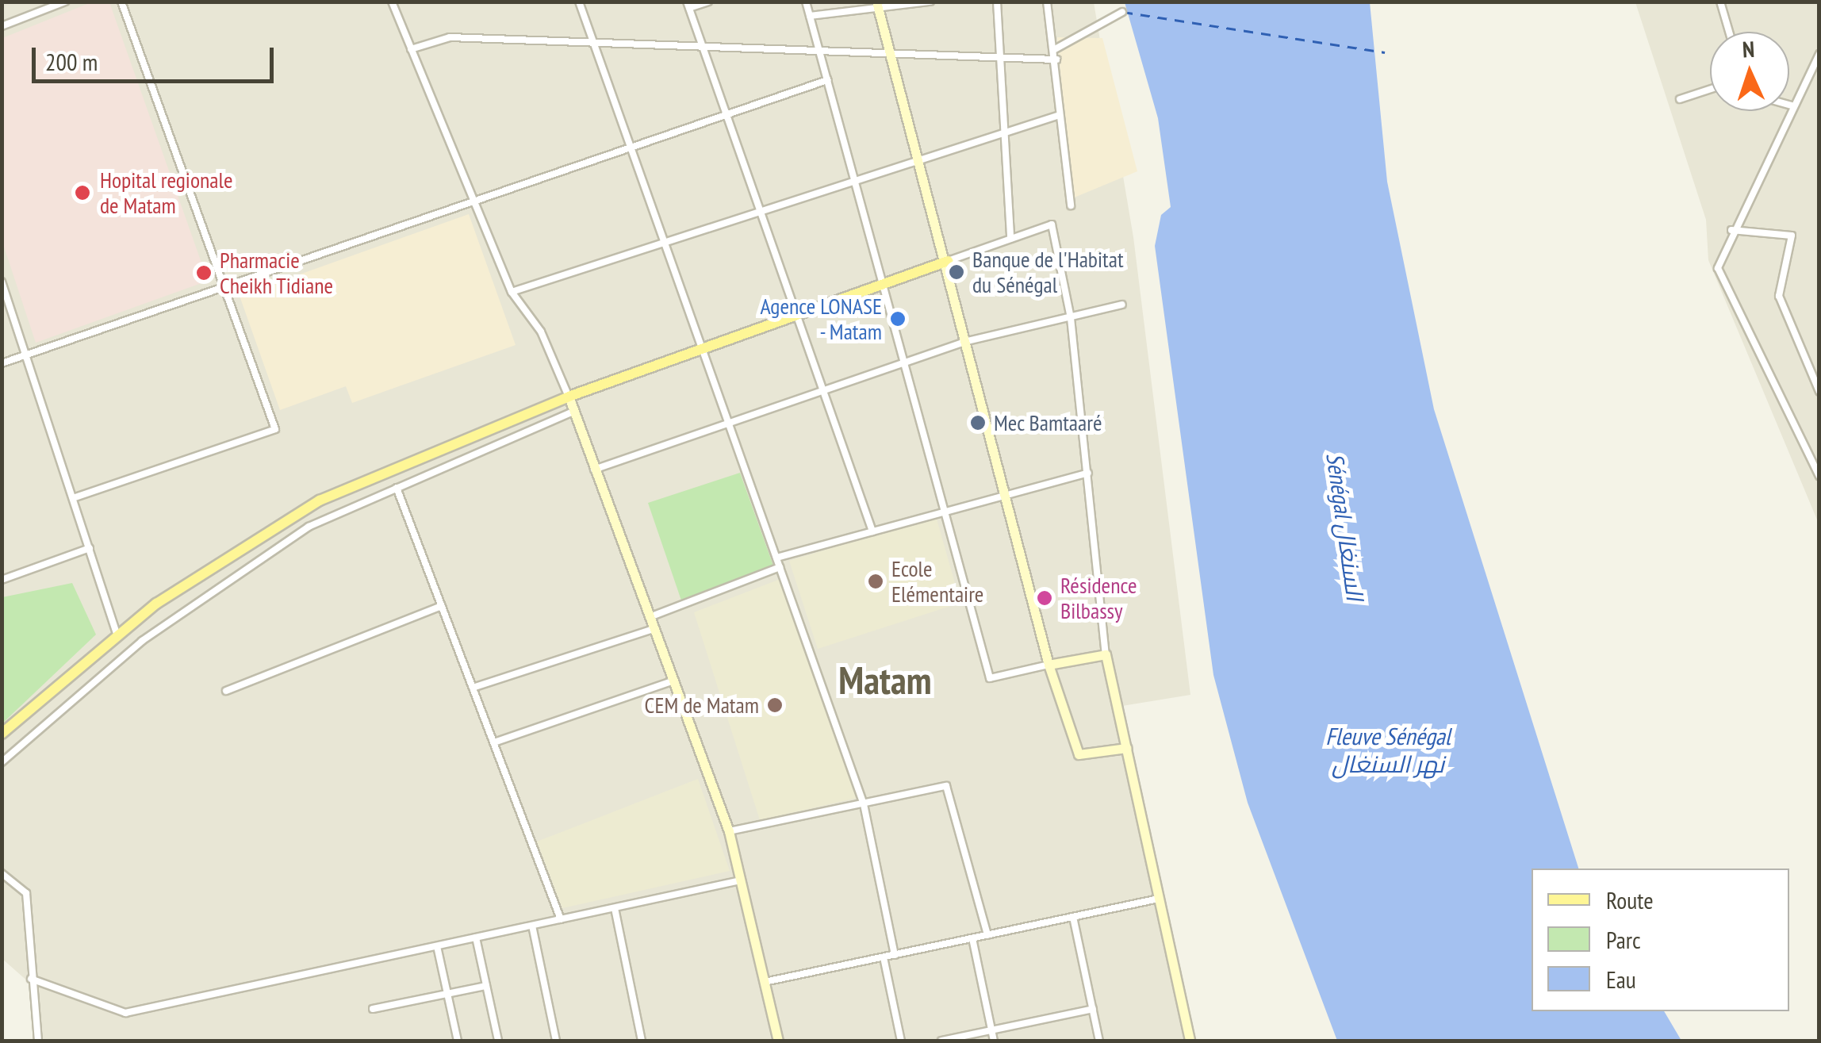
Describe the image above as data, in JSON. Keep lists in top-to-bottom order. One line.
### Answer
{"districts":["Matam"],"water":["Sénégal السنغال","Fleuve Sénégal نهر السنغال"],"places":["Hopital regionale de Matam","Banque de l'Habitat du Sénégal","Pharmacie Cheikh Tidiane","Agence LONASE - Matam","Mec Bamtaaré","Ecole Elémentaire","Résidence Bilbassy","CEM de Matam"],"legend":["Route","Parc","Eau"],"scale_bar":"200 m","north":"top"}
